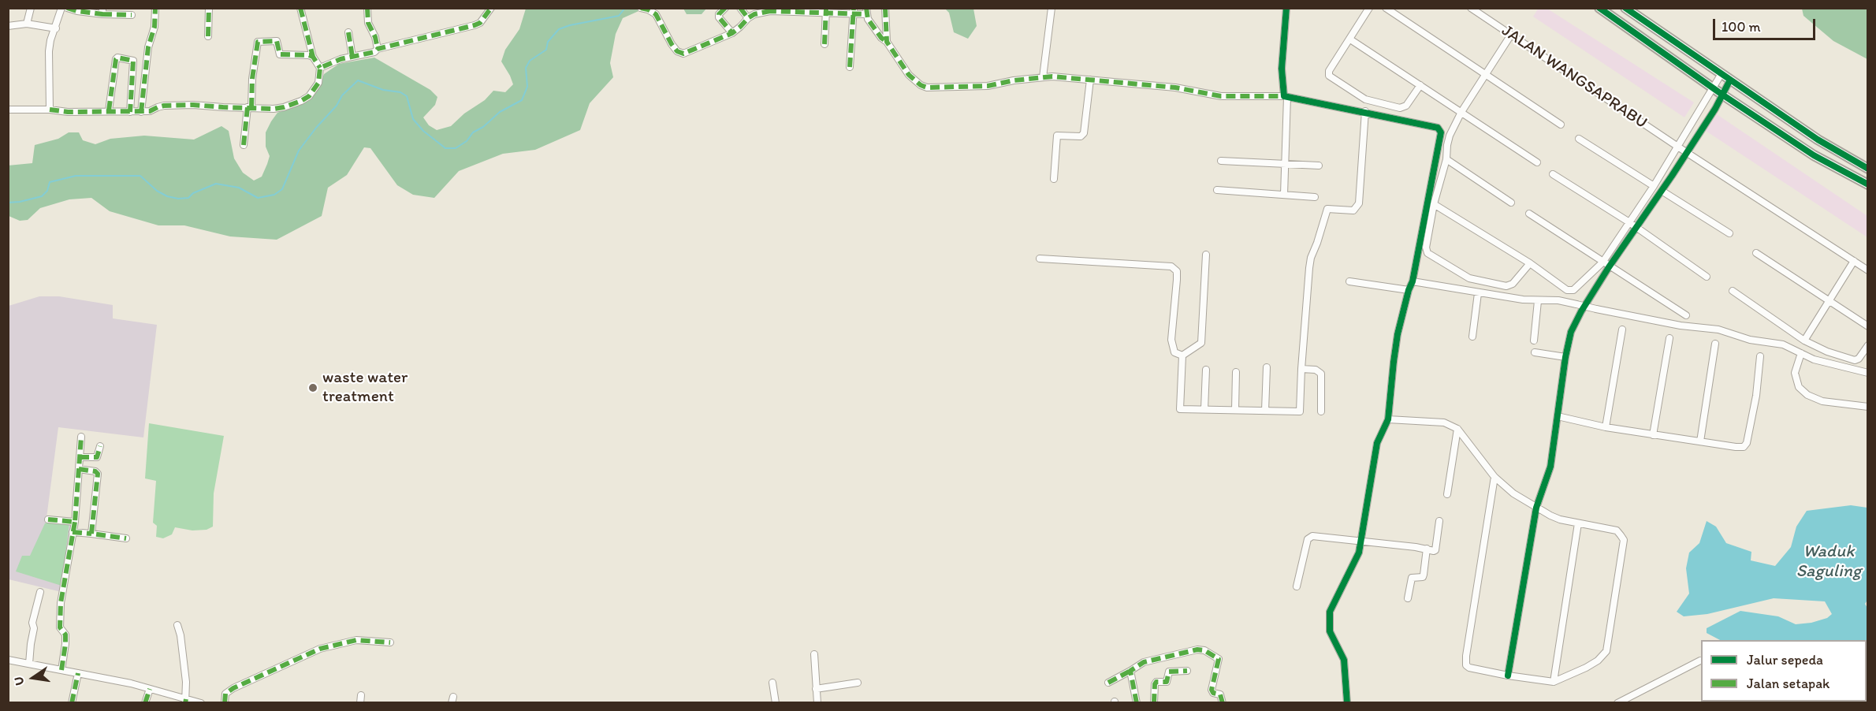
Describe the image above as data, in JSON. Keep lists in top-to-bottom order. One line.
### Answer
{"streets":{"street":["JALAN WANGSAPRABU"]},"water":["Waduk Saguling"],"places":["waste water treatment"],"legend":["Jalur sepeda","Jalan setapak"],"scale_bar":"100 m","north":"left"}
